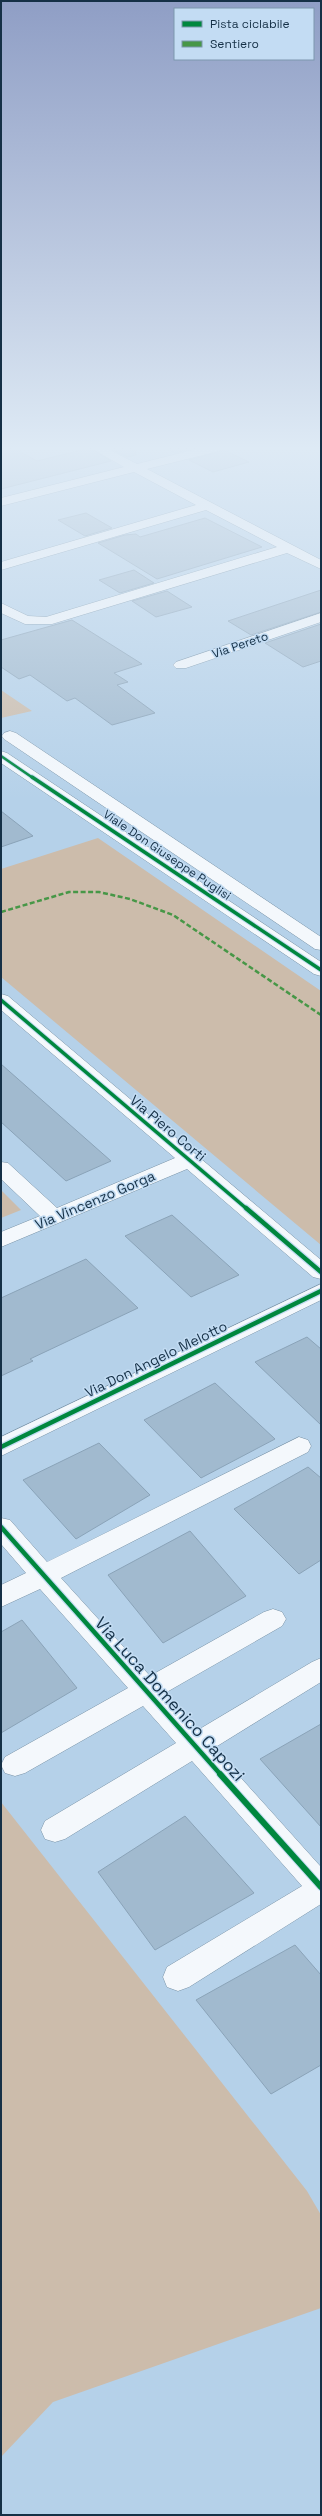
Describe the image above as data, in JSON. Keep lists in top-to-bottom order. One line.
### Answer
{"streets":{"street":["Via Pereto","Viale Don Giuseppe Puglisi","Via Piero Corti","Via Vincenzo Gorga","Via Don Angelo Melotto","Via Luca Domenico Capozi"]},"crossings":[["Via Piero Corti","Via Vincenzo Gorga"]],"legend":["Pista ciclabile","Sentiero"]}
